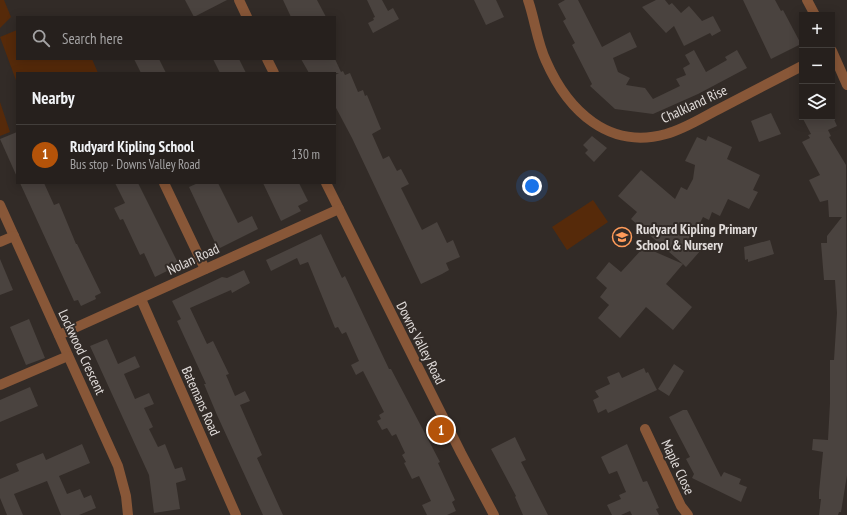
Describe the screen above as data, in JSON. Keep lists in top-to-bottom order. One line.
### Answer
{"streets":{"street":["Chalkland Rise","Nolan Road","Downs Valley Road","Lockwood Crescent","Batemans Road","Maple Close"]},"crossings":[["Nolan Road","Downs Valley Road"],["Nolan Road","Lockwood Crescent"],["Nolan Road","Batemans Road"]],"places":{"school or university":["Rudyard Kipling Primary School & Nursery"]},"page":{"map_buttons":["+","−"],"search":"Search here","heading":"Nearby","list":[{"mark":"1","name":"Rudyard Kipling School","note":"Bus stop · Downs Valley Road","value":"130 m"}],"pins":"1"}}
